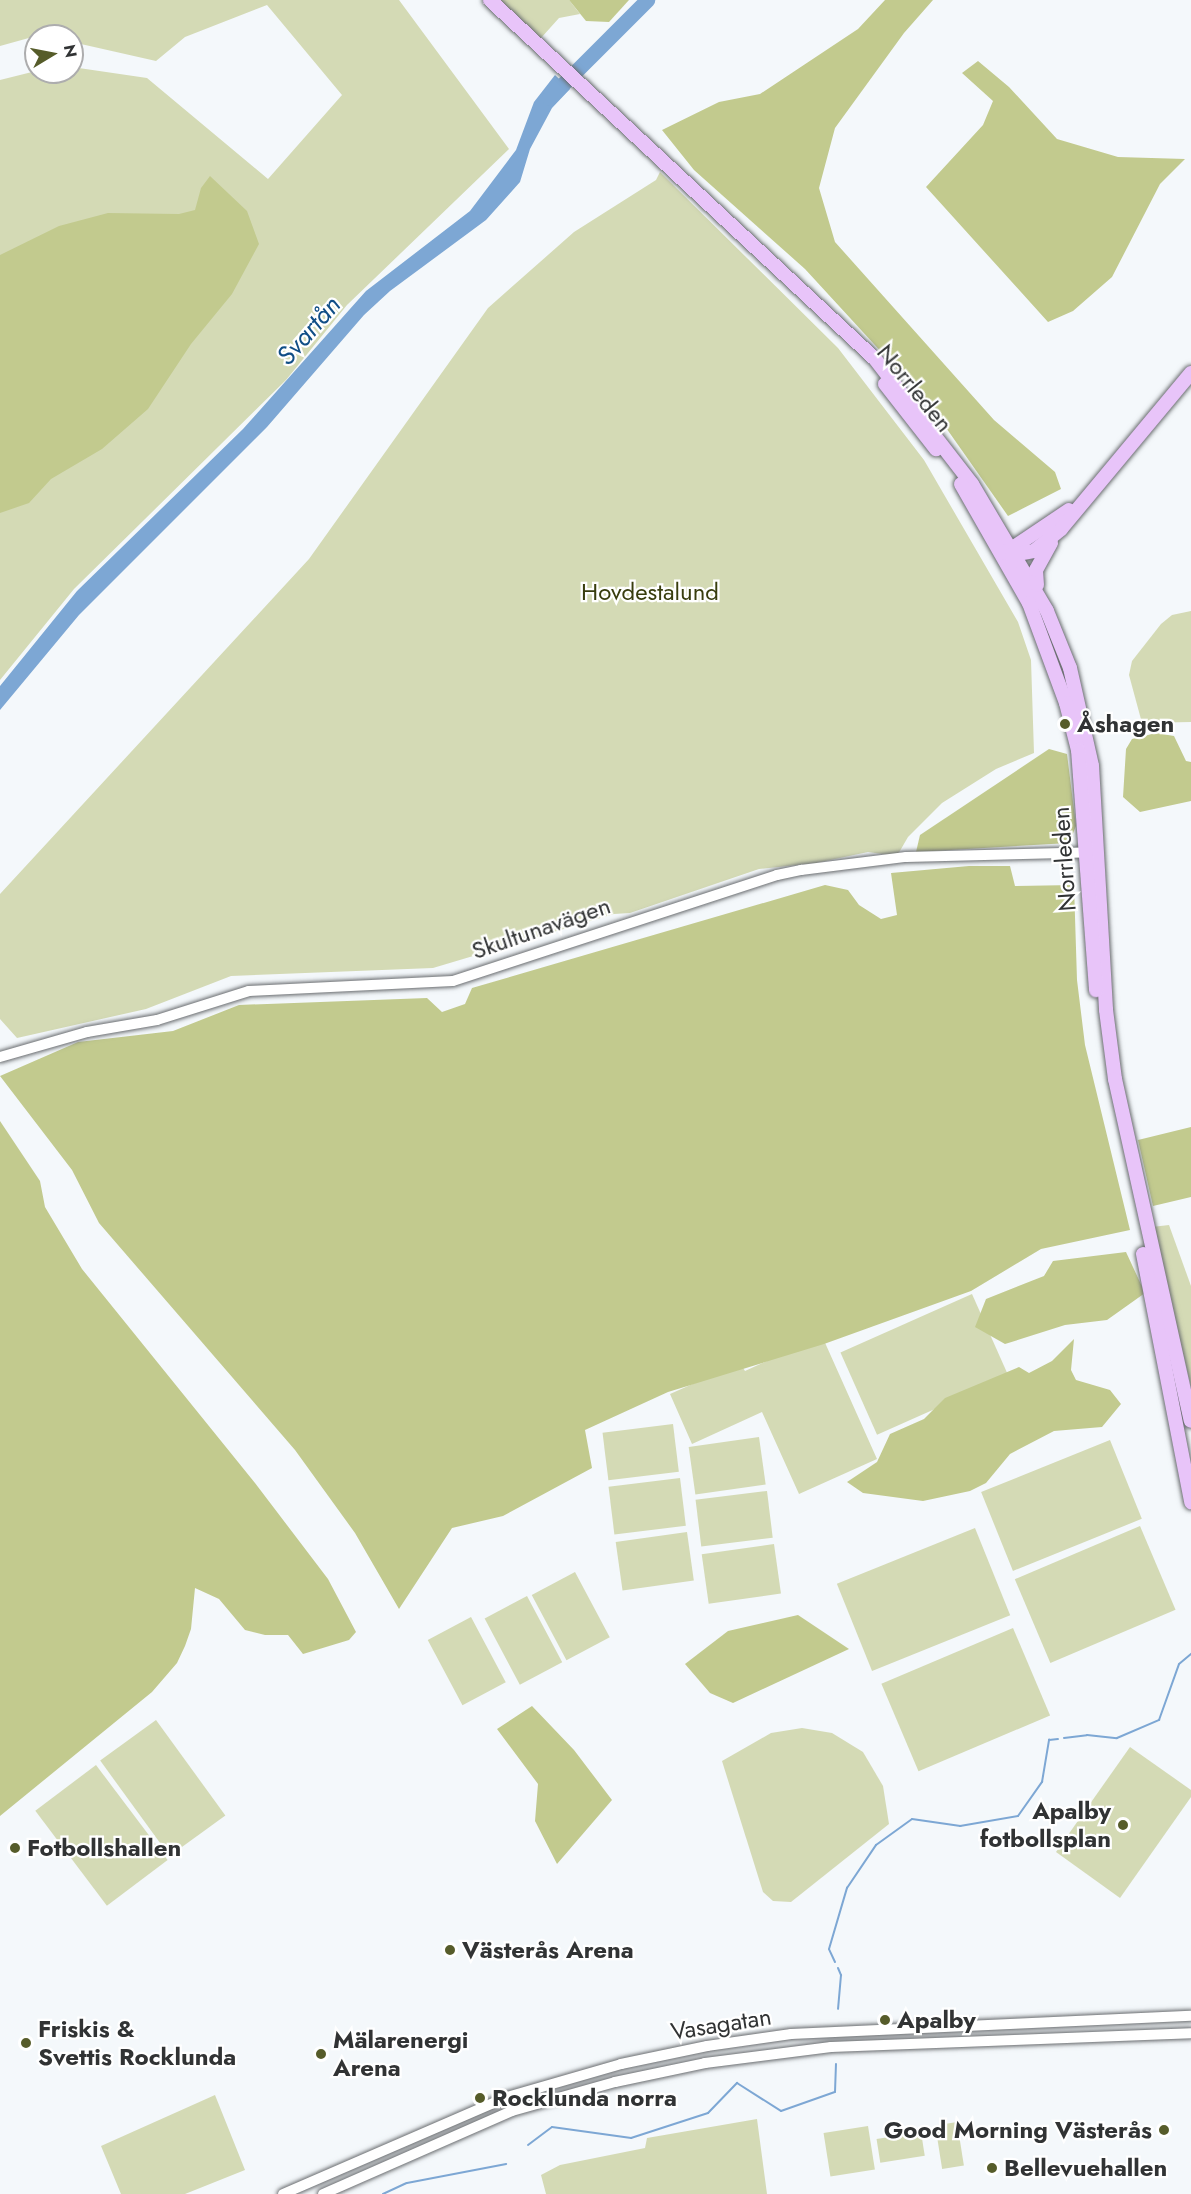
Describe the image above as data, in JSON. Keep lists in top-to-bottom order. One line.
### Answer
{"streets":{"main road":["Norrleden"],"street":["Skultunavägen","Vasagatan"]},"crossings":[["Norrleden","Skultunavägen"]],"water":["Svartån"],"parks":["Hovdestalund"],"places":["Åshagen","Apalby fotbollsplan","Fotbollshallen","Västerås Arena","Apalby","Friskis & Svettis Rocklunda","Mälarenergi Arena","Rocklunda norra","Good Morning Västerås","Bellevuehallen"],"north":"right"}
